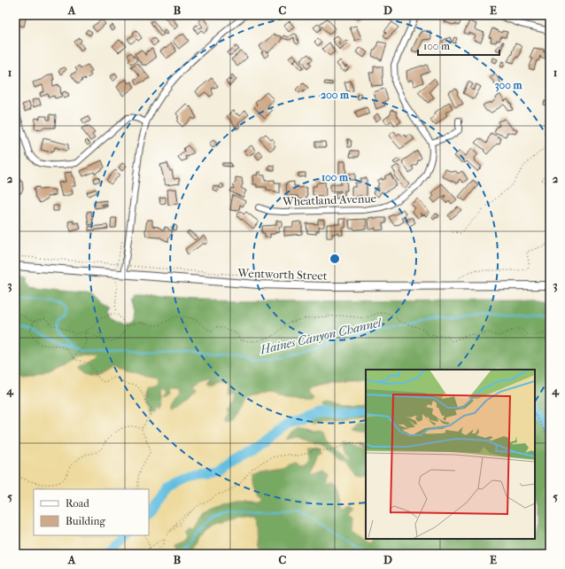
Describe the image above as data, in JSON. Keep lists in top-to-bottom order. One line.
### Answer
{"streets":{"main road":["Wentworth Street"],"street":["Wheatland Avenue"]},"water":["Haines Canyon Channel"],"legend":["Road","Building"],"scale_bar":"100 m","grid":{"columns":["A","B","C","D","E"],"rows":["1","2","3","4","5"]},"rings":["300 m","200 m","100 m"]}
